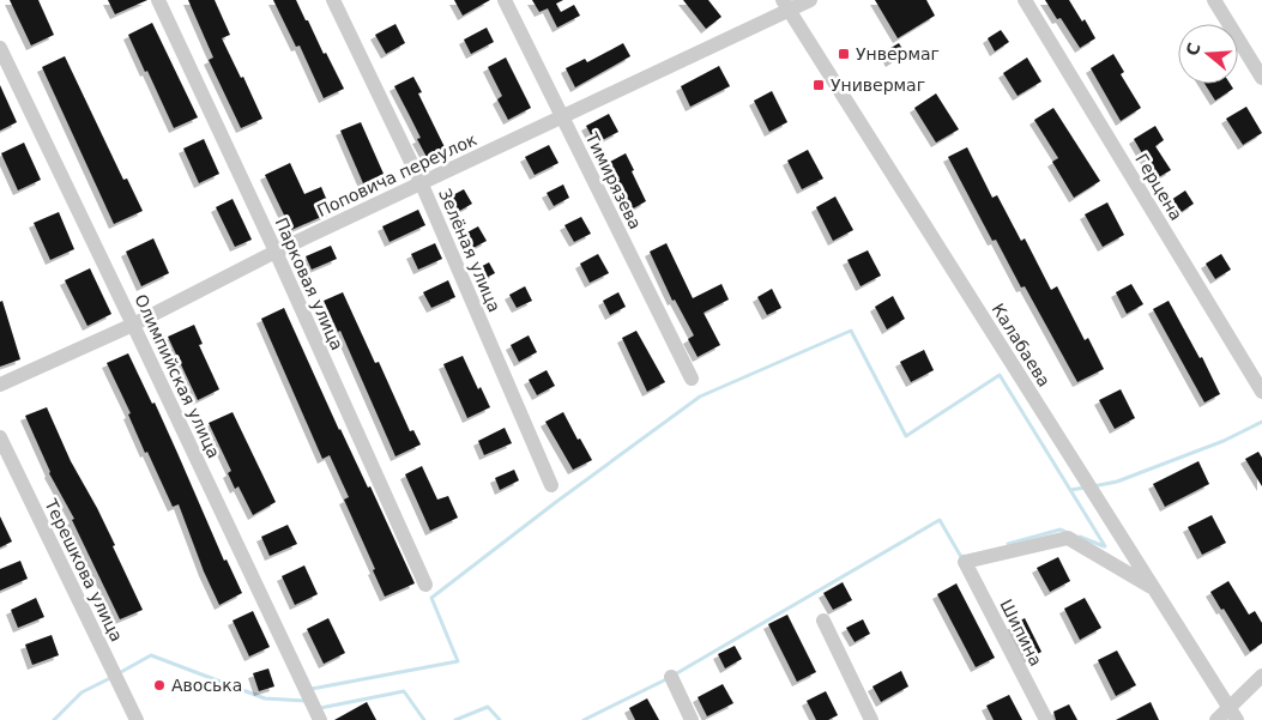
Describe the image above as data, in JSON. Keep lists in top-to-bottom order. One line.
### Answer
{"streets":{"street":["Поповича переулок","Тимирязева","Герцена","Зелёная улица","Парковая улица","Калабаева","Олимпийская улица","Терешкова улица","Шипина"]},"crossings":[["Поповича переулок","Тимирязева"],["Поповича переулок","Зелёная улица"],["Поповича переулок","Парковая улица"],["Поповича переулок","Калабаева"],["Поповича переулок","Олимпийская улица"],["Калабаева","Шипина"]],"places":{"transit":["Унвермаг","Универмаг"],"other":["Авоська"]},"north":"left"}
